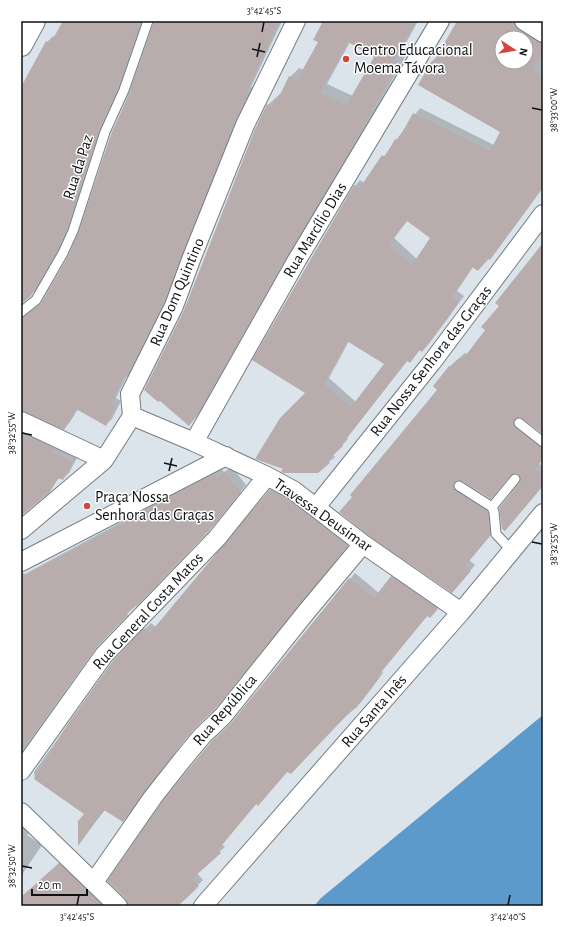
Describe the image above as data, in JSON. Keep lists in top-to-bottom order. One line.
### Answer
{"streets":{"street":["Rua Marcílio Dias","Rua Dom Quintino","Rua Nossa Senhora das Graças","Travessa Deusimar","Rua General Costa Matos","Rua República","Rua Santa Inês"],"lane":["Rua da Paz"]},"crossings":[["Rua Marcílio Dias","Travessa Deusimar"],["Rua Dom Quintino","Travessa Deusimar"],["Rua Nossa Senhora das Graças","Travessa Deusimar"],["Travessa Deusimar","Rua General Costa Matos"],["Travessa Deusimar","Rua República"],["Travessa Deusimar","Rua Santa Inês"]],"places":["Centro Educacional Moema Távora","Praça Nossa Senhora das Graças"],"scale_bar":"20 m","north":"right","coordinates":["3°42'45\"S","38°33'00\"W","38°32'55\"W","38°32'50\"W","3°42'40\"S"]}
